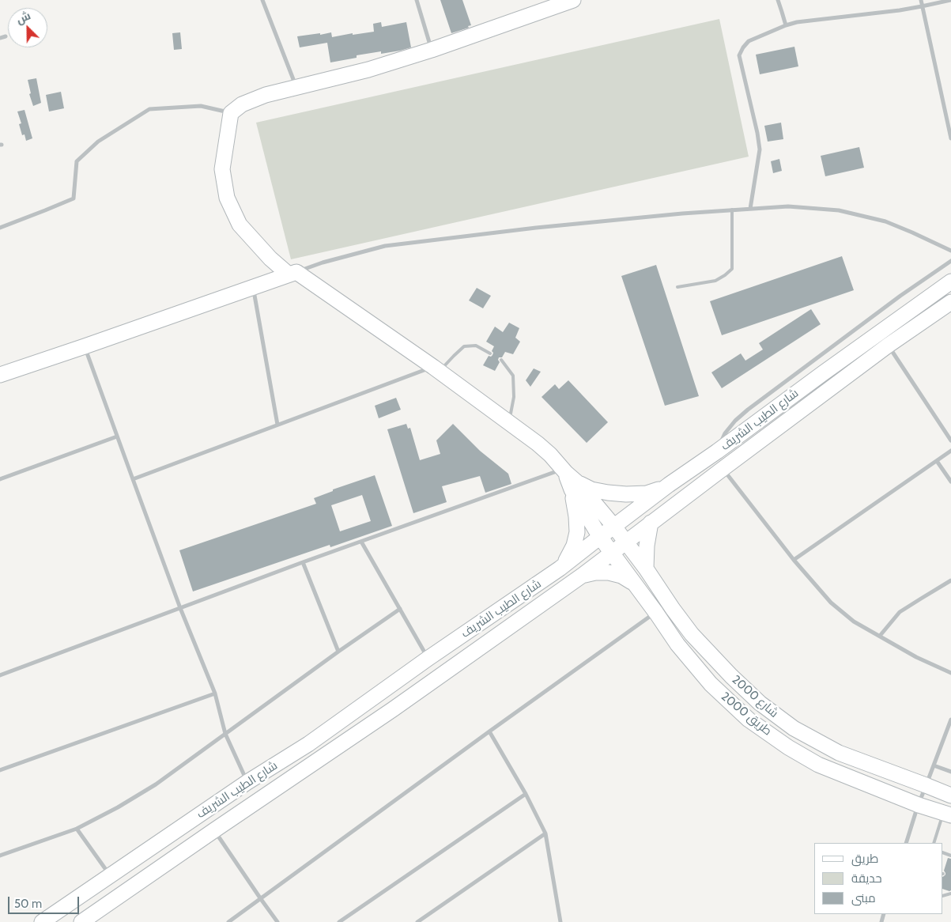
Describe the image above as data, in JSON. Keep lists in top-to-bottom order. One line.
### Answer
{"streets":{"main road":["شارع الطيب الشريف","شارع 2000","طريق 2000"]},"crossings":[["شارع الطيب الشريف","شارع 2000"],["شارع الطيب الشريف","طريق 2000"],["شارع 2000","طريق 2000"]],"legend":["طريق","حديقة","مبنى"],"scale_bar":"50 m","north":"top left"}
